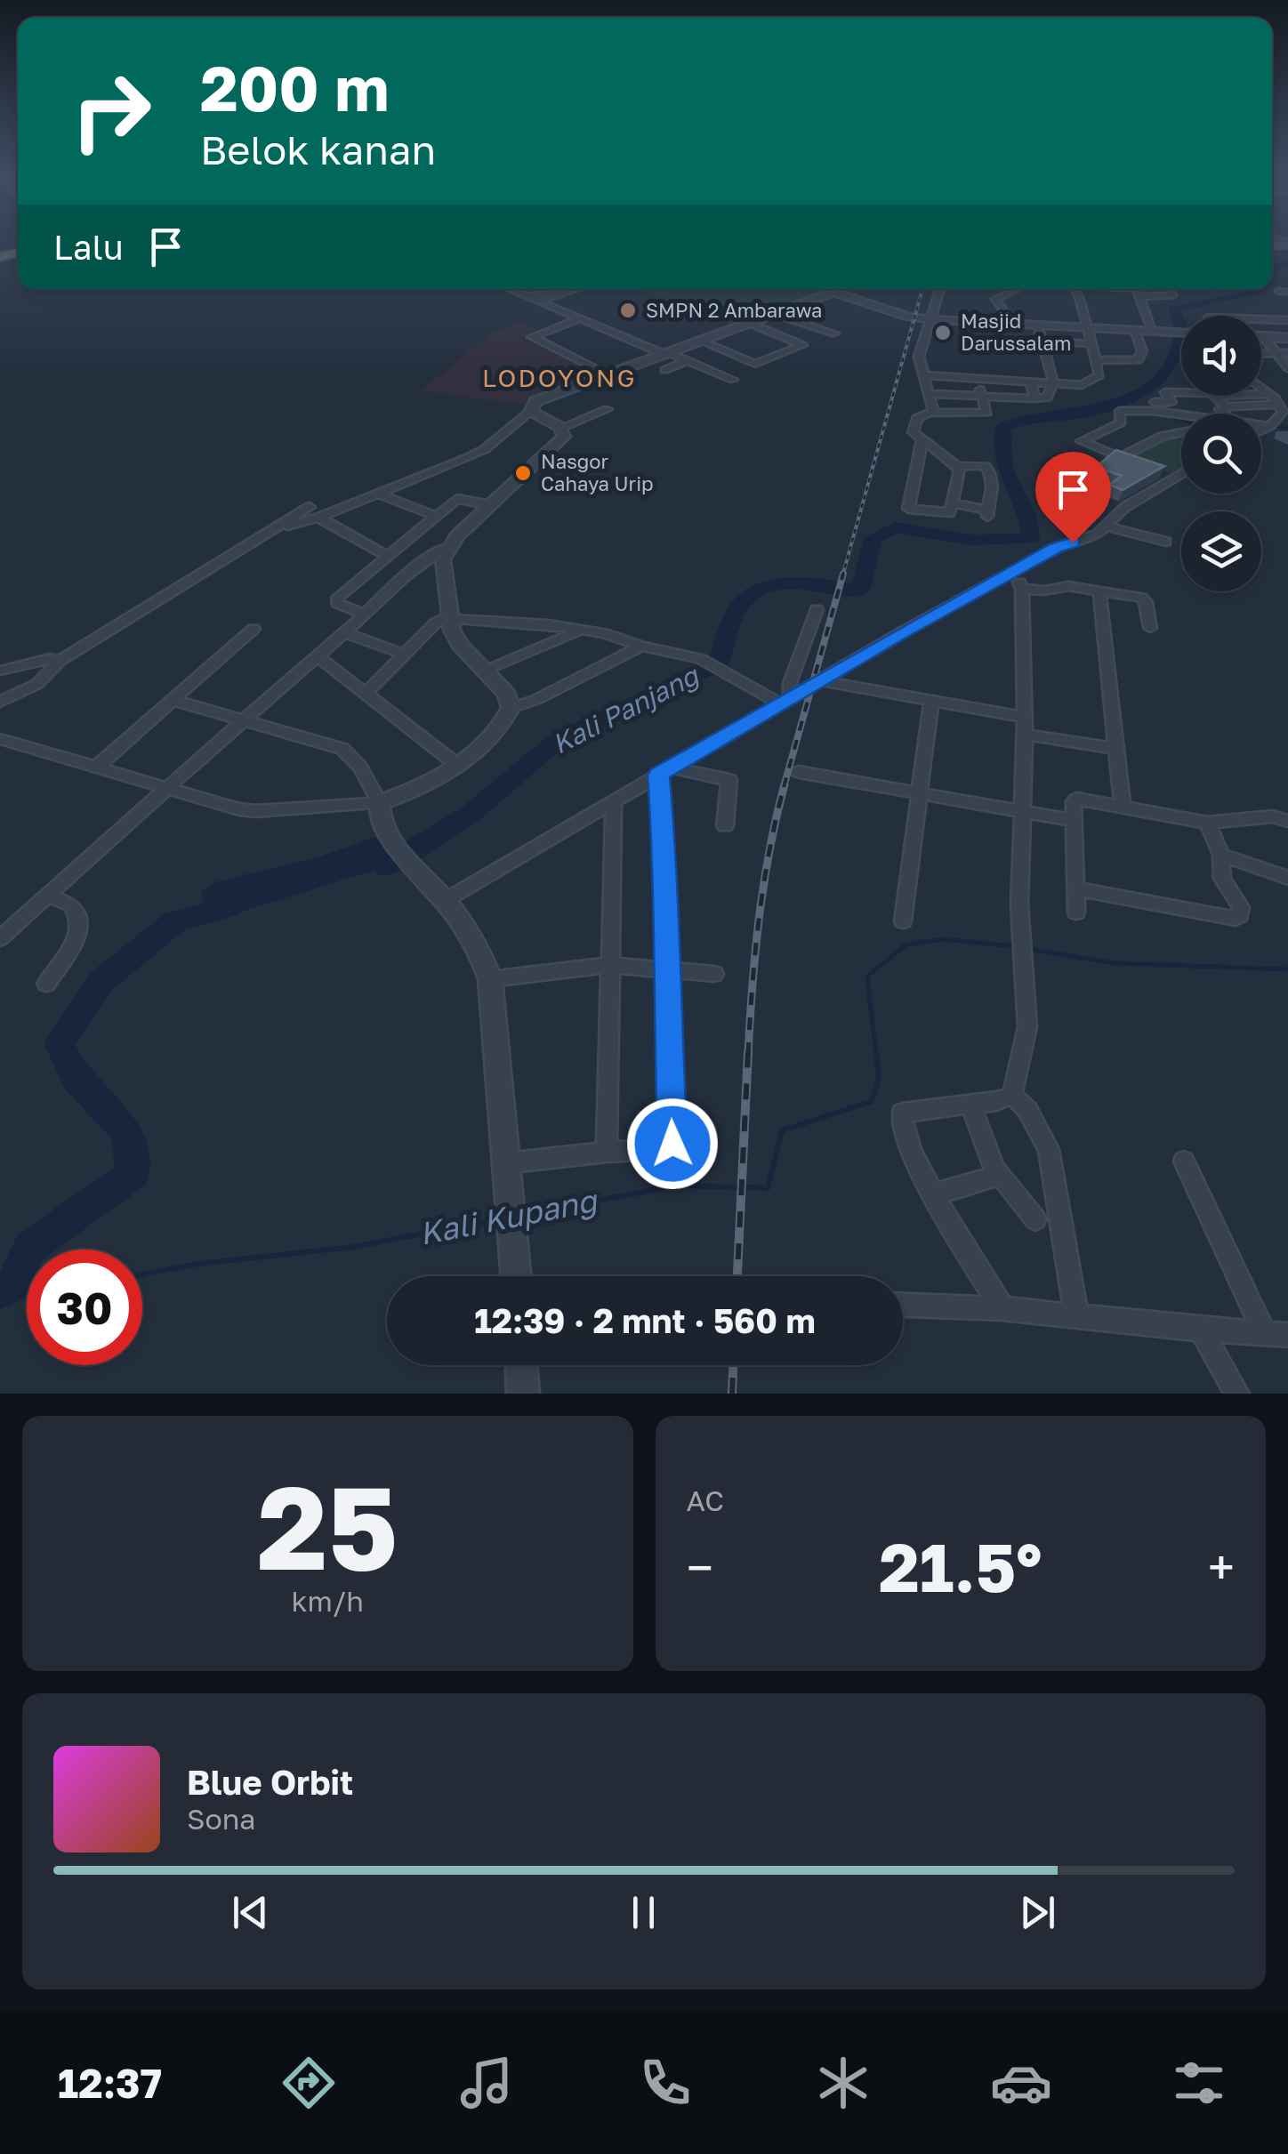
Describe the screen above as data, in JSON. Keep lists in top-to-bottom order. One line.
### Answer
{"districts":["LODOYONG"],"water":["Kali Panjang","Kali Kupang"],"places":["SMPN 2 Ambarawa","Masjid Darussalam","Nasgor Cahaya Urip"],"page":{"turn":["200 m","Belok kanan"],"then":"Lalu","limit":"30","trip":"12:39 · 2 mnt · 560 m","tile":[["25","km/h"],"AC"],"heat":["−","21.5°","+"],"song":["Blue Orbit","Sona"],"tabs":"12:37"}}
